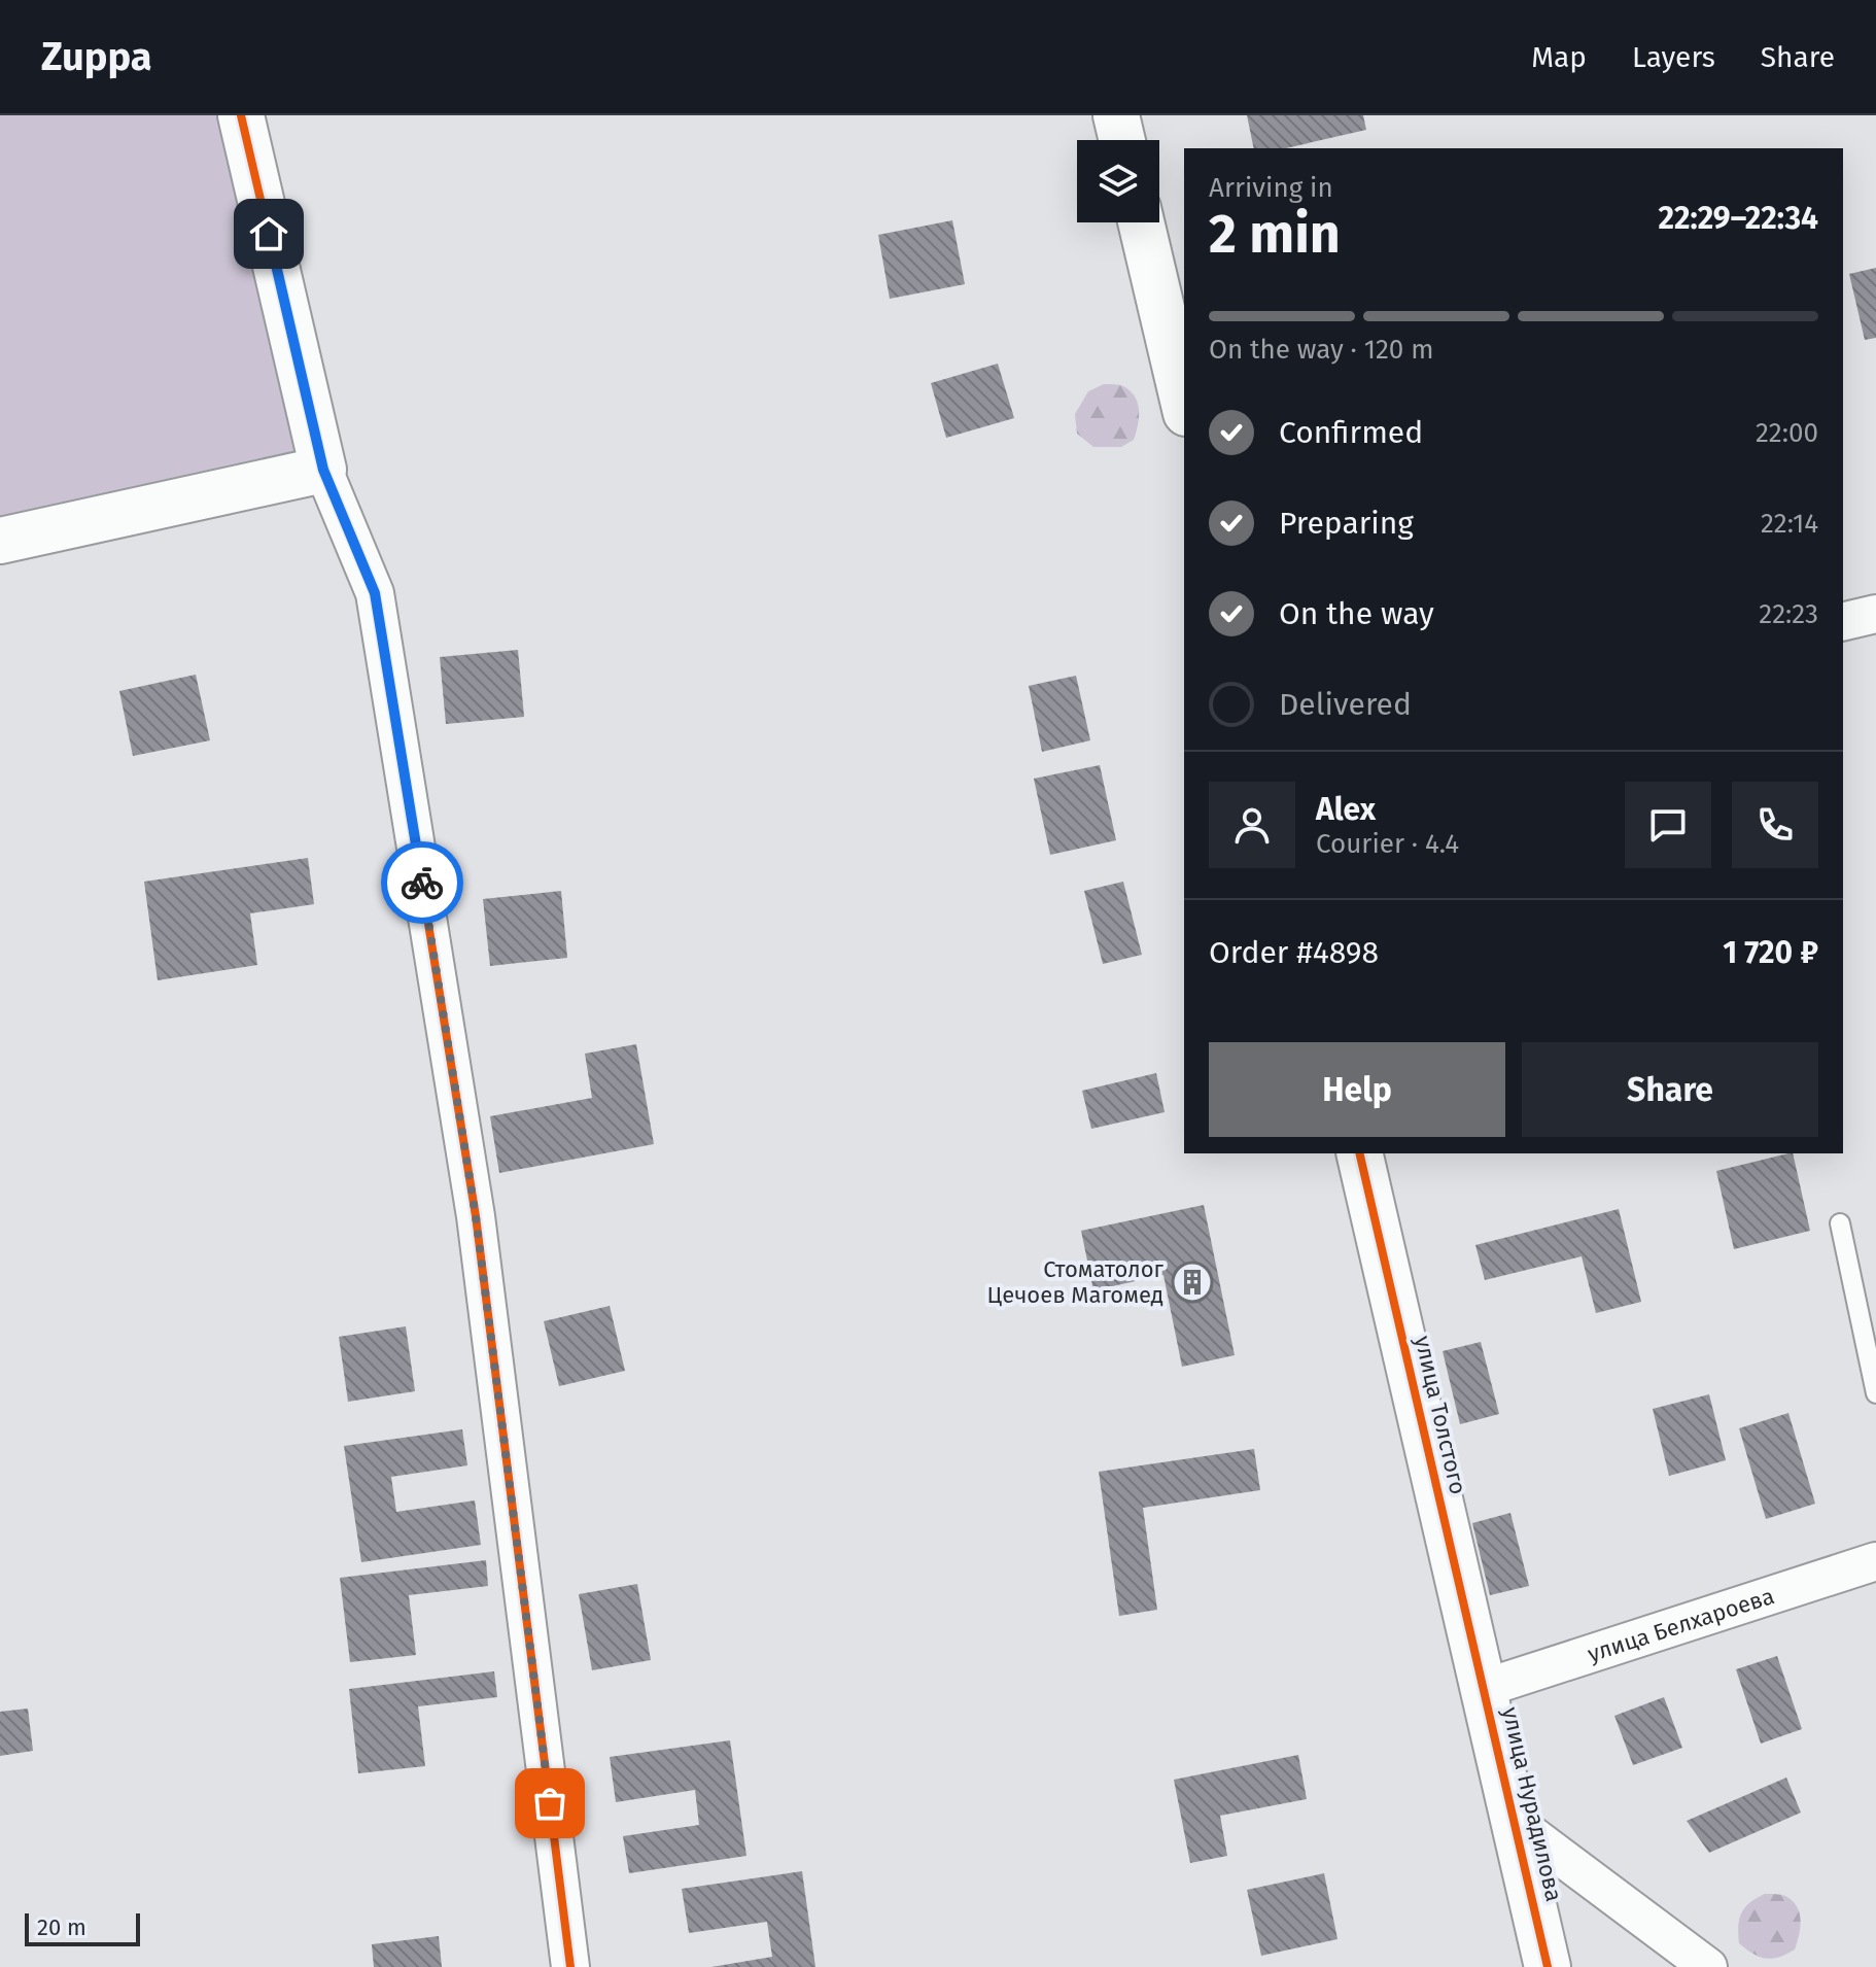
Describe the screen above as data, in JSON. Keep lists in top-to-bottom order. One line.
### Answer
{"streets":{"street":["улица Толстого","улица Белхароева","улица Нурадилова"]},"crossings":[["улица Толстого","улица Белхароева"],["улица Толстого","улица Нурадилова"],["улица Белхароева","улица Нурадилова"]],"places":{"building":["Стоматолог Цечоев Магомед"]},"scale_bar":"20 m","page":{"header":"Zuppa","nav":["Map","Layers","Share"],"heading":["2 min","Arriving in","22:29–22:34"],"panel":["Alex","Courier · 4.4","Order #4898","1 720 ₽"],"bar":"On the way · 120 m","list":[["Confirmed","22:00"],["Preparing","22:14"],["On the way","22:23"],"Delivered"],"buttons":["Help","Share"],"scale":"20 m"}}
